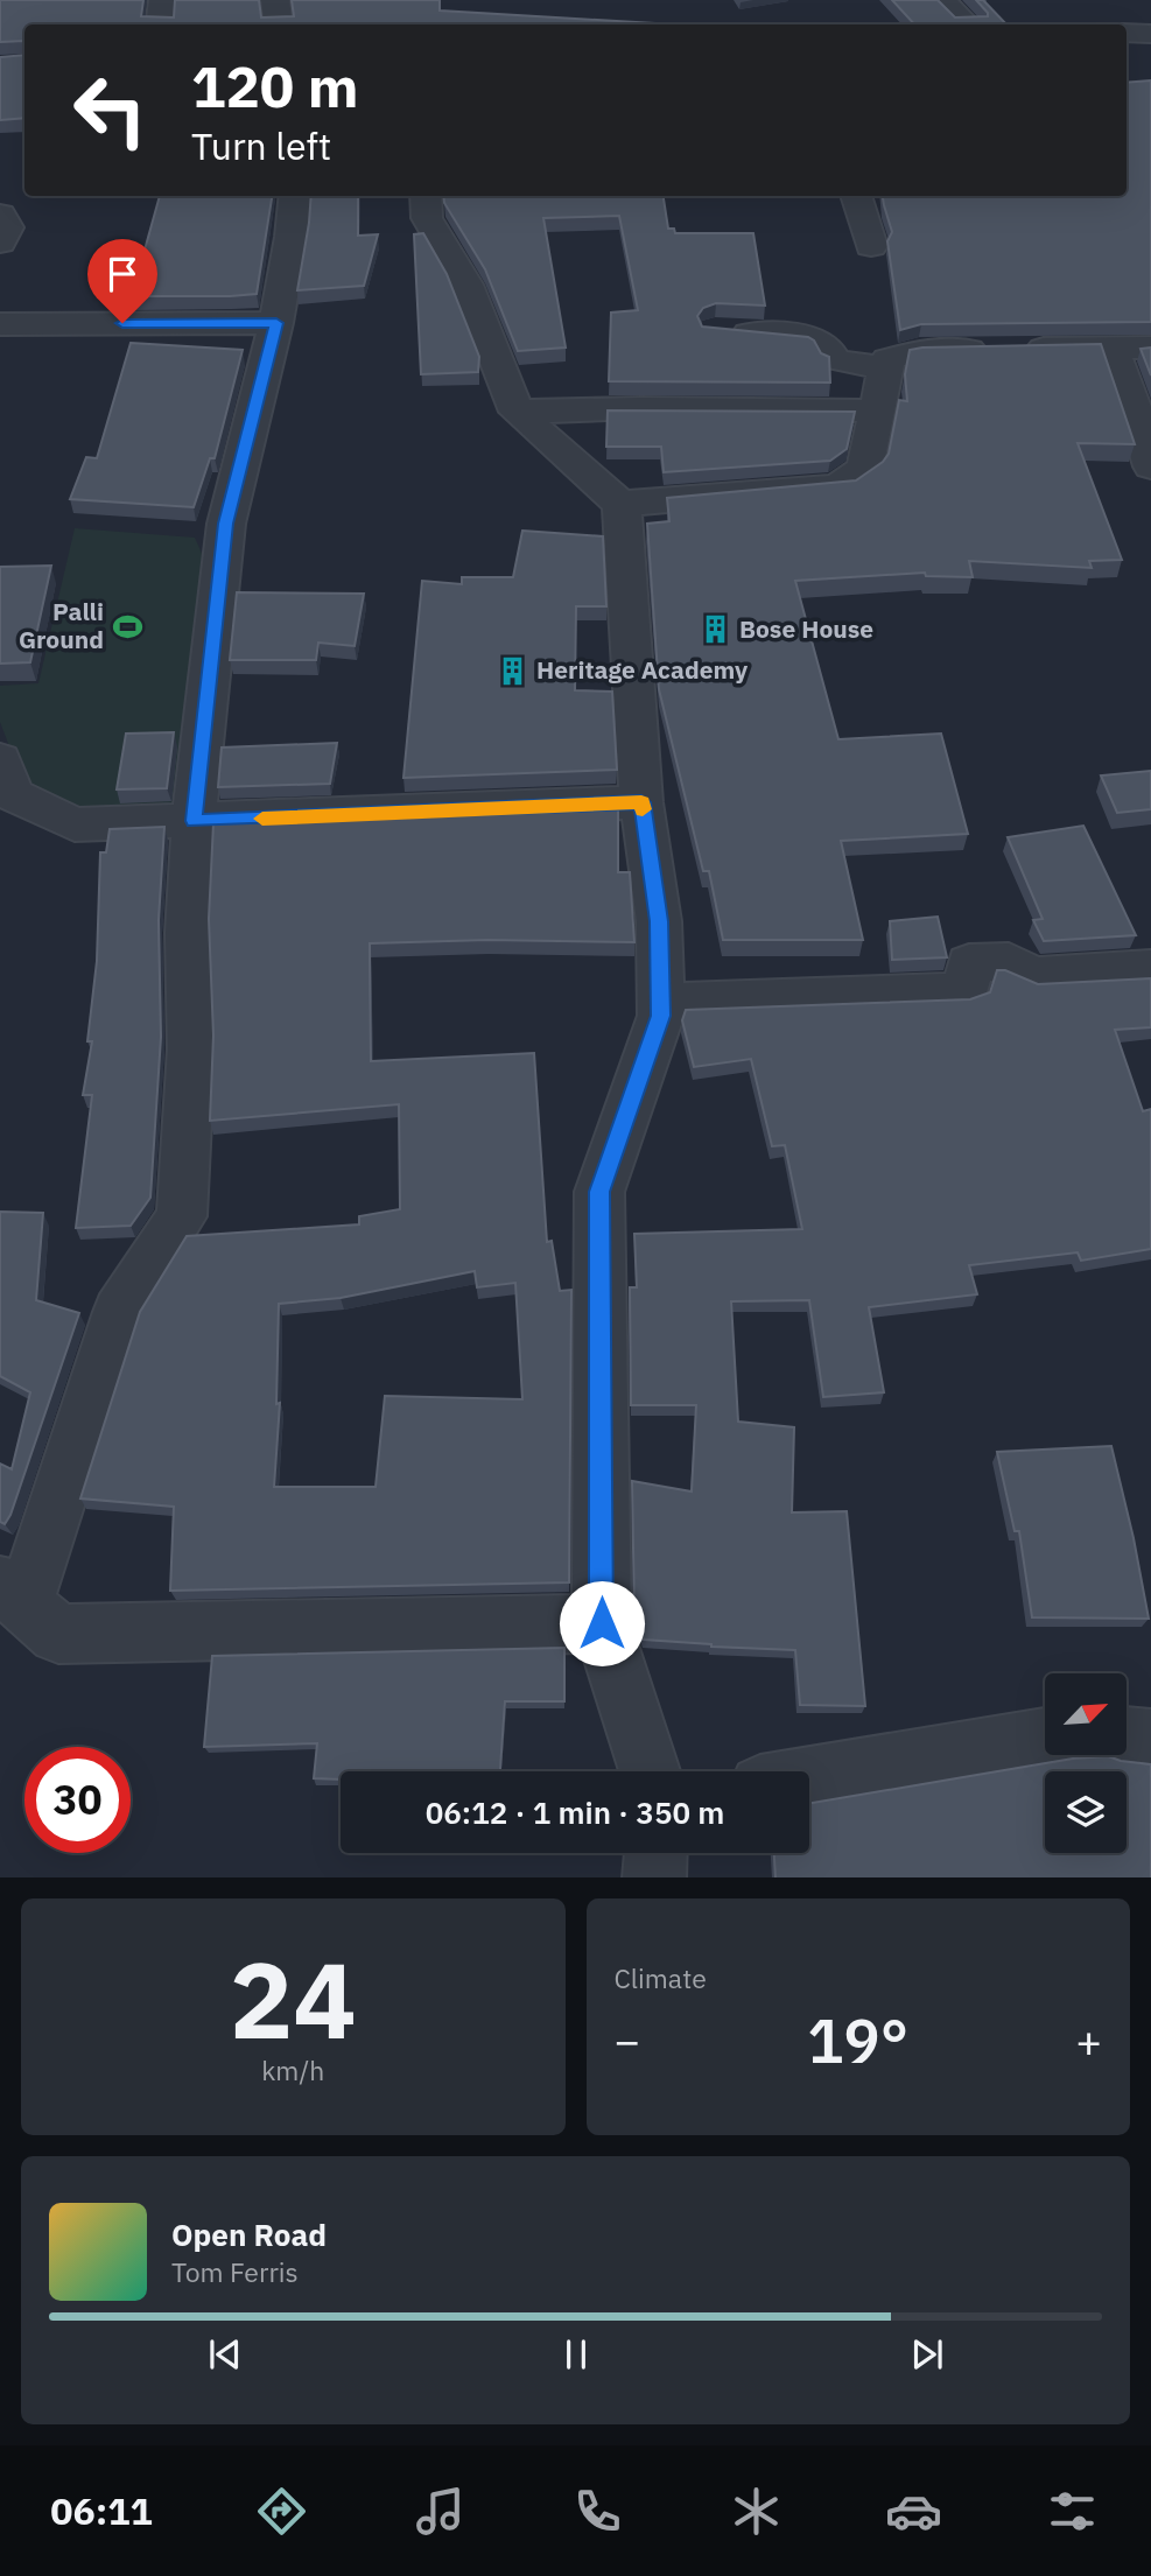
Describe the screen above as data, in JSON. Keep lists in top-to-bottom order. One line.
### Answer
{"places":{"sports":["Palli Ground"],"building":["Bose House","Heritage Academy"]},"north":"top right","page":{"turn":["120 m","Turn left"],"limit":"30","trip":"06:12 · 1 min · 350 m","tile":[["24","km/h"],"Climate"],"heat":["−","19°","+"],"song":["Open Road","Tom Ferris"],"tabs":"06:11"}}
